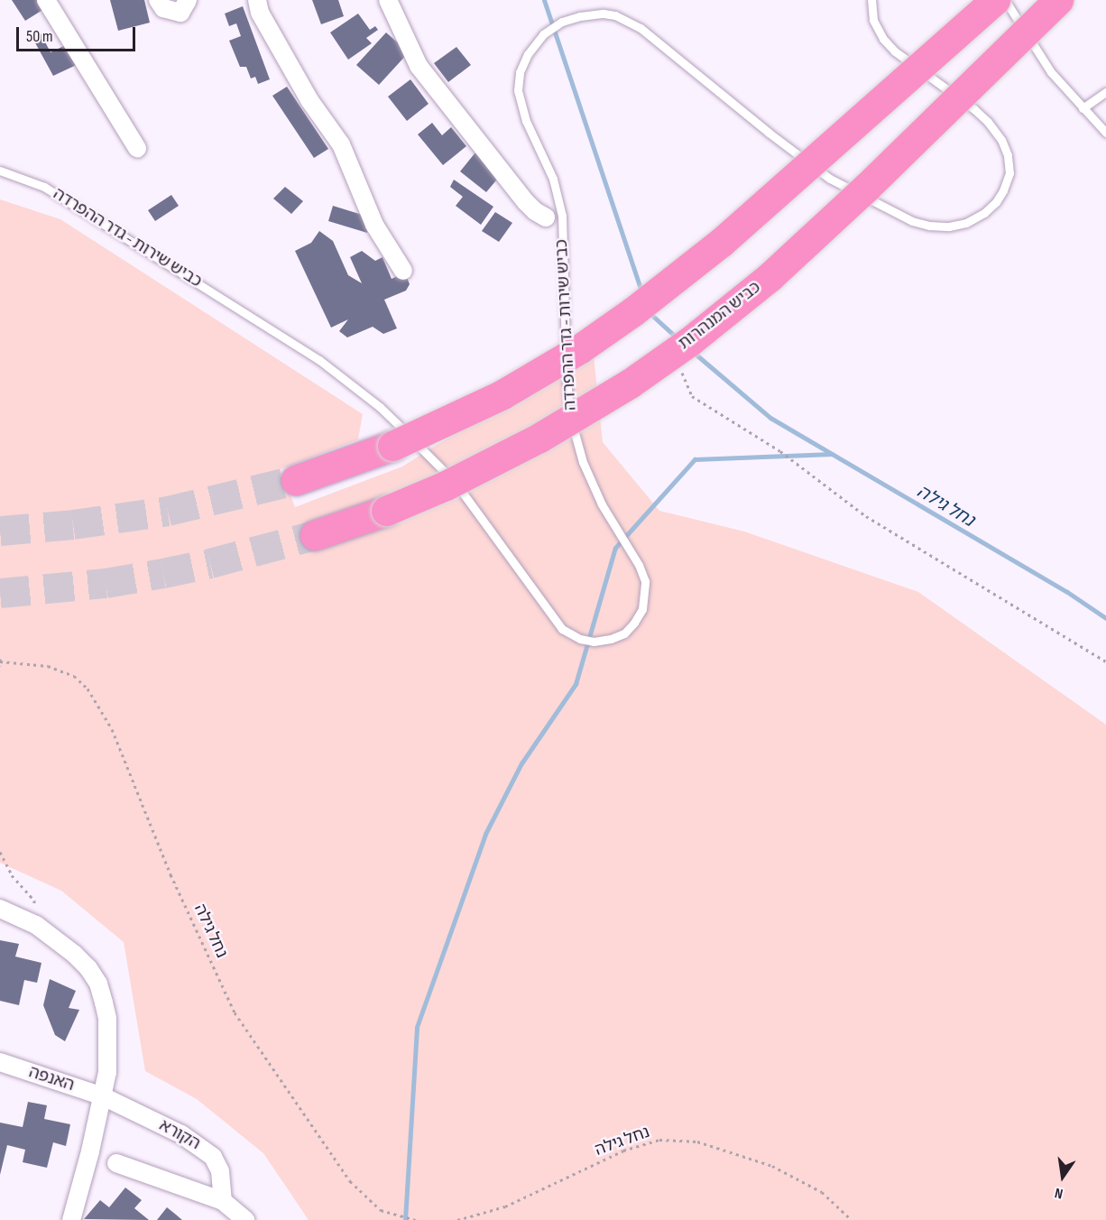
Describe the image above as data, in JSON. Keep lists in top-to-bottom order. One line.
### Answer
{"streets":{"highway":["כביש המנהרות"],"street":["האנפה","הקורא"],"lane":["כביש שירות - גדר ההפרדה"],"path":["נחל גילה"]},"crossings":[["האנפה","הקורא"]],"water":["נחל גילה"],"scale_bar":"50 m","north":"bottom"}
